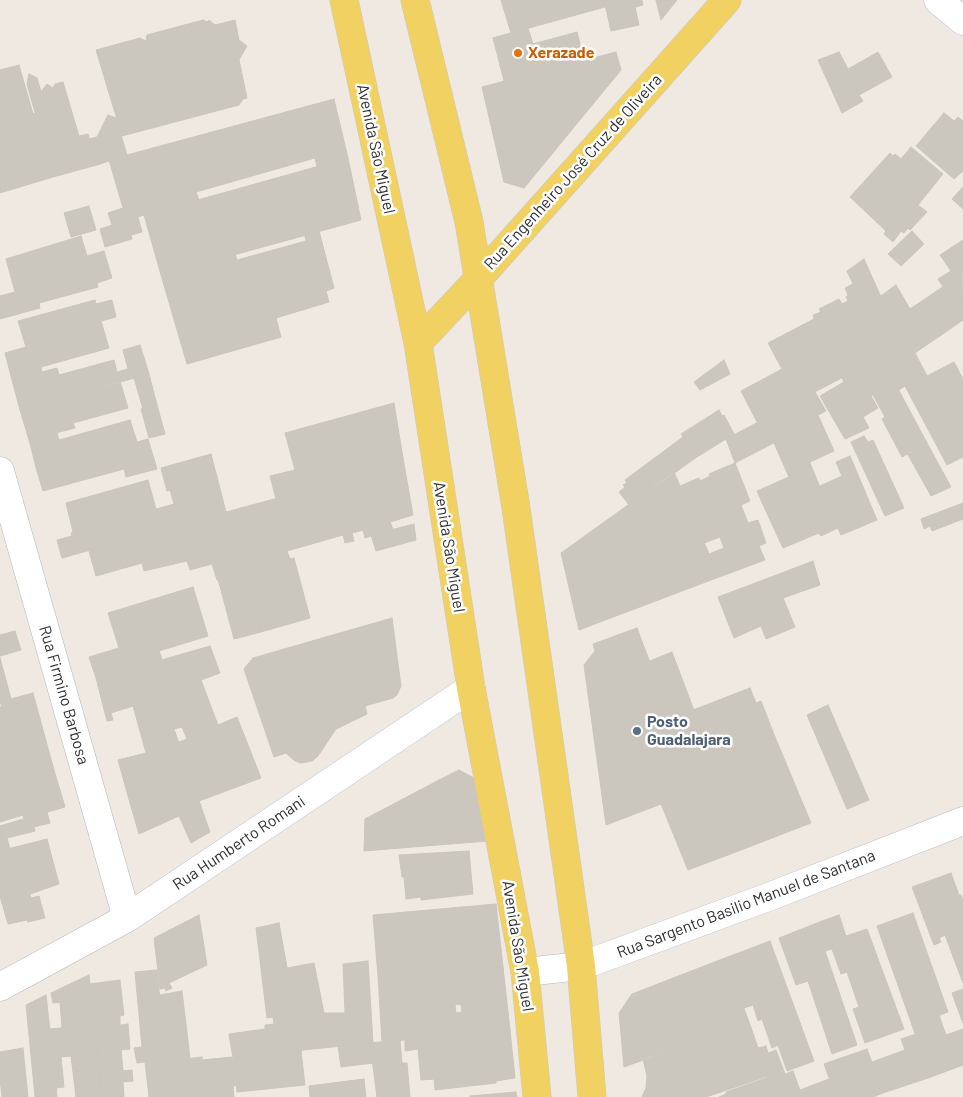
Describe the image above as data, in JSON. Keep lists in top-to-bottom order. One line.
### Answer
{"streets":{"main road":["Avenida São Miguel","Rua Engenheiro José Cruz de Oliveira"],"street":["Rua Firmino Barbosa","Rua Humberto Romani","Rua Sargento Basilio Manuel de Santana"]},"crossings":[["Avenida São Miguel","Rua Engenheiro José Cruz de Oliveira"],["Avenida São Miguel","Rua Humberto Romani"],["Avenida São Miguel","Rua Sargento Basilio Manuel de Santana"],["Rua Firmino Barbosa","Rua Humberto Romani"]],"places":["Xerazade","Posto Guadalajara"]}
